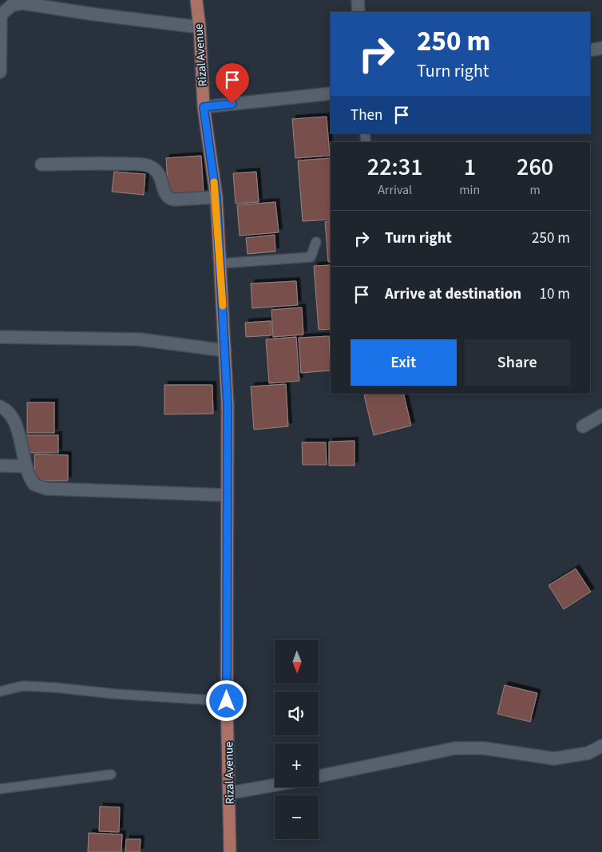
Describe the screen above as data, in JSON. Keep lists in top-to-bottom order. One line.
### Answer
{"streets":{"main road":["Rizal Avenue"]},"north":"bottom","page":{"turn":["250 m","Turn right"],"then":"Then","eta":["22:31","Arrival","1","min","260","m"],"list":[{"name":"Turn right","value":"250 m"},{"name":"Arrive at destination","value":"10 m"}],"buttons":["Exit","Share"],"map_buttons":["+","−"]}}
